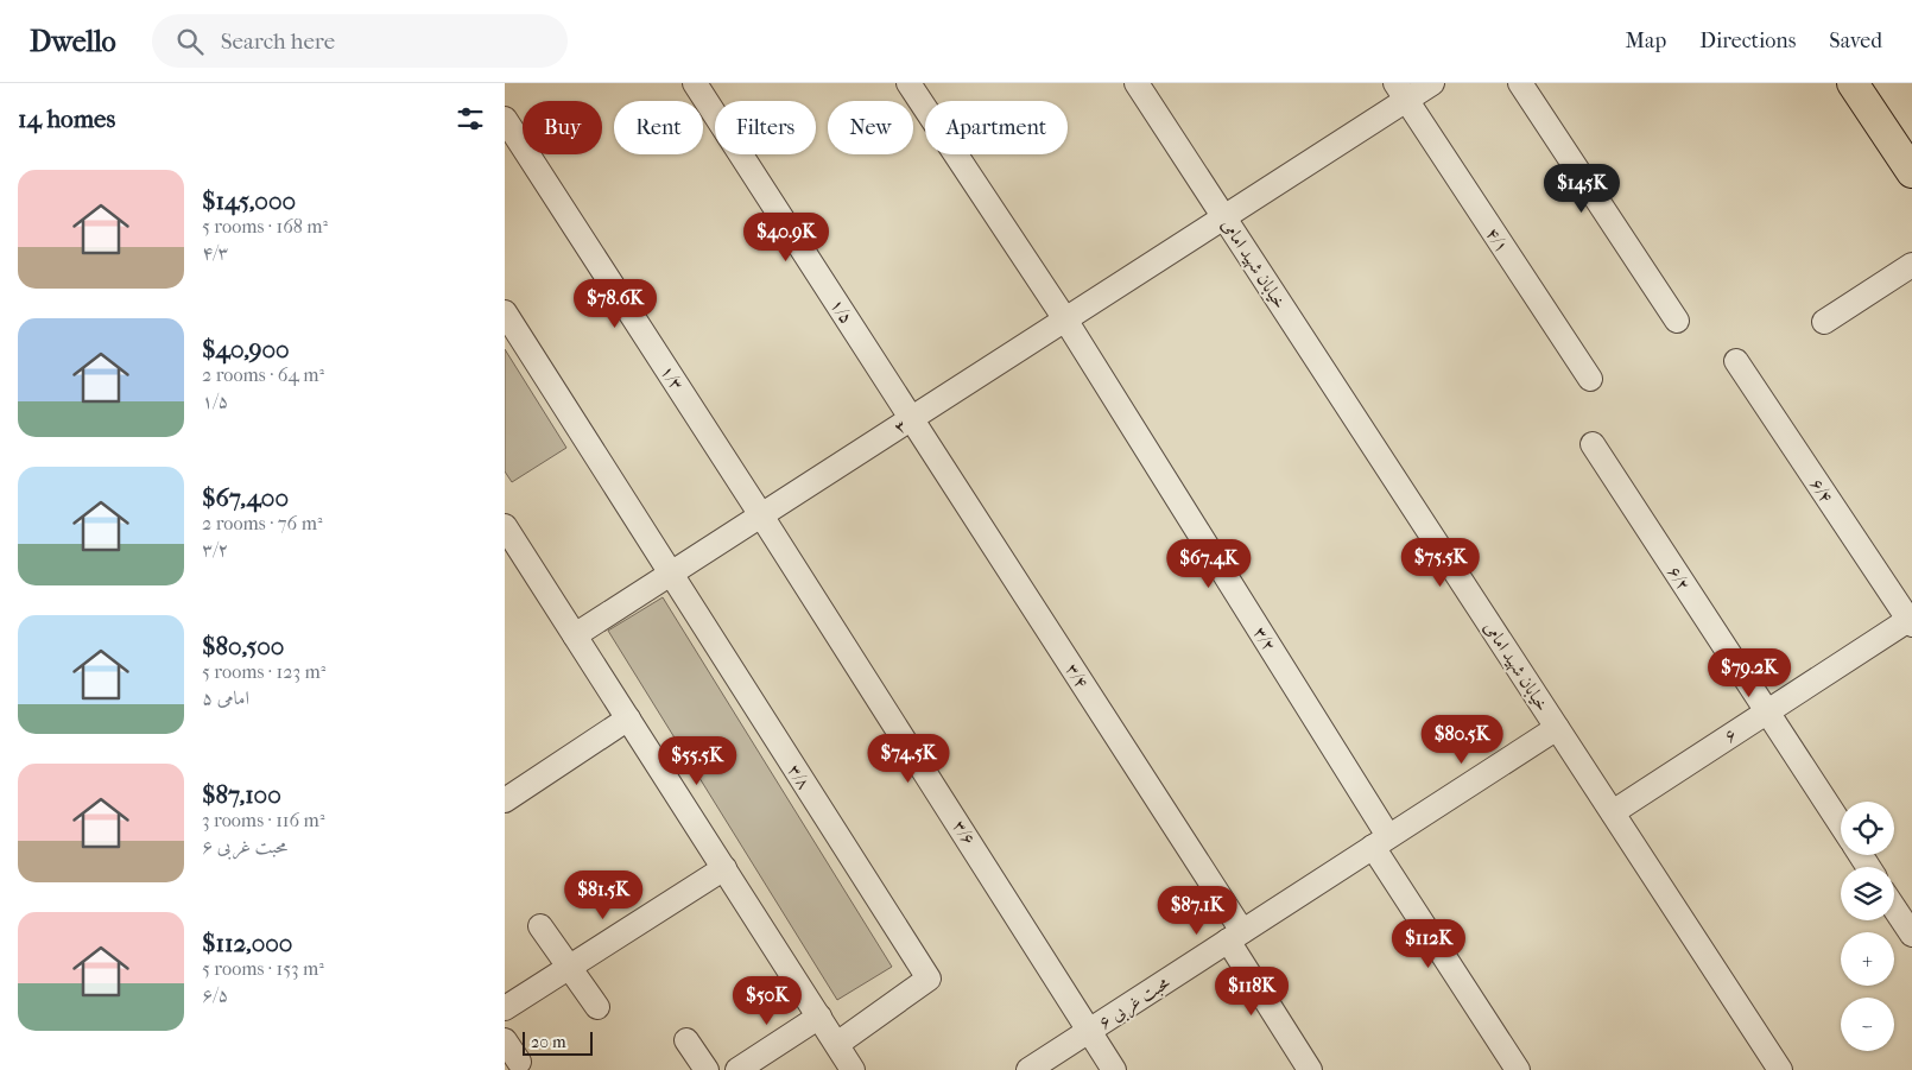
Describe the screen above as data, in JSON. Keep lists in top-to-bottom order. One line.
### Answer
{"streets":{"street":["۴/۱","خیابان شهید امامی","۱/۵","۱/۳","۳","۶/۴","۶/۲","۳/۲","۳/۴","۶","۳/۸","۳/۶","محبت غربی ۶"]},"crossings":[["۴/۱","۳"],["خیابان شهید امامی","۳"],["خیابان شهید امامی","۶"],["خیابان شهید امامی","محبت غربی ۶"],["۱/۵","۳"],["۱/۵","۳/۴"],["۱/۳","۳"],["۱/۳","۳/۶"],["۳","۳/۲"],["۳","۳/۴"],["۳","۳/۸"],["۳","۳/۶"],["۶/۴","۶"],["۶/۲","۶"],["۳/۲","محبت غربی ۶"],["۳/۴","محبت غربی ۶"],["۳/۶","محبت غربی ۶"]],"scale_bar":"20 m","page":{"header":"Dwello","search":"Search here","nav":["Map","Directions","Saved"],"heading":"14 homes","chip":["Buy","Rent","Filters","New","Apartment"],"list":[{"name":"$145,000","note":"5 rooms · 168 m² · ۴/۳"},{"name":"$40,900","note":"2 rooms · 64 m² · ۱/۵"},{"name":"$67,400","note":"2 rooms · 76 m² · ۳/۲"},{"name":"$80,500","note":"5 rooms · 123 m² · امامی ۵"},{"name":"$87,100","note":"3 rooms · 116 m² · محبت غربی ۶"},{"name":"$112,000","note":"5 rooms · 153 m² · ۶/۵"}],"price":["$145K","$40.9K","$78.6K","$75.5K","$67.4K","$79.2K","$80.5K","$74.5K","$55.5K","$81.5K","$87.1K","$112K","$118K","$50K"],"map_buttons":["+","−"],"scale":"20 m"}}
